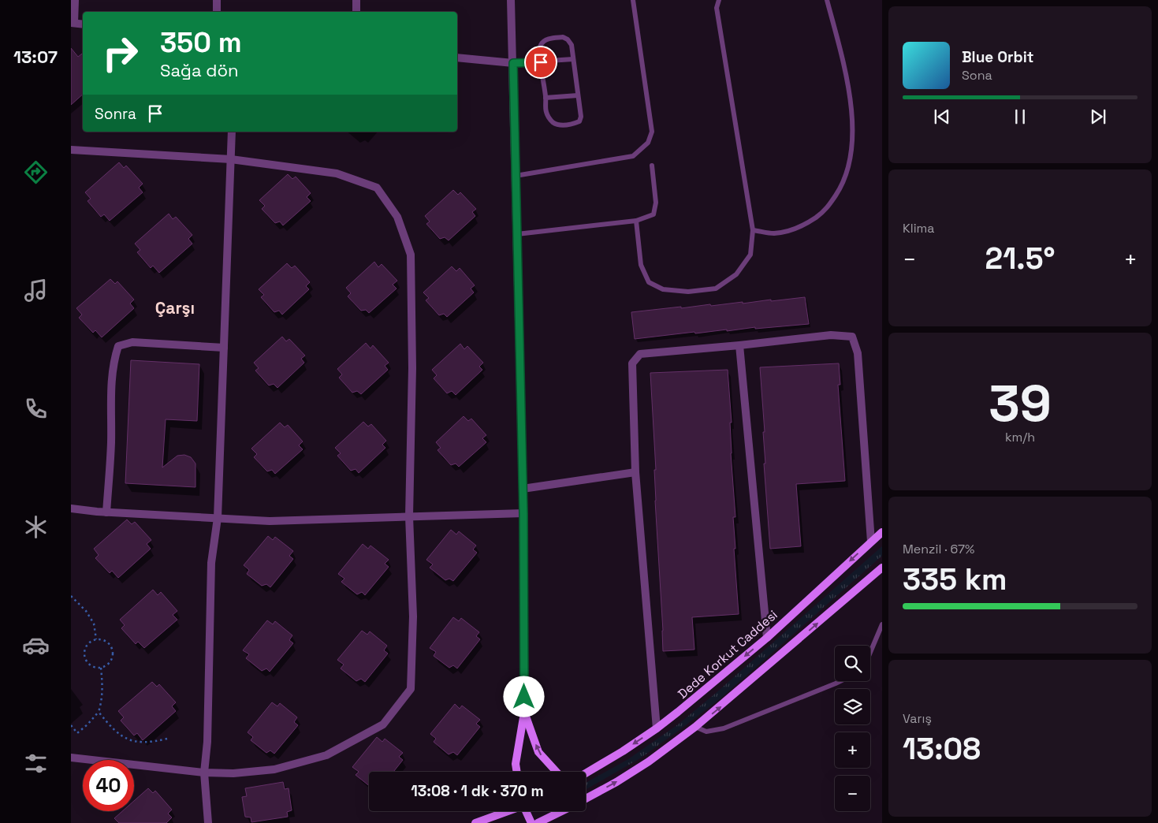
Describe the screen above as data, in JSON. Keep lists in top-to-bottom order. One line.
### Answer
{"streets":{"main road":["Dede Korkut Caddesi"]},"districts":["Çarşı"],"page":{"tabs":"13:07","turn":["350 m","Sağa dön"],"song":["Blue Orbit","Sona"],"then":"Sonra","tile":["Klima",["39","km/h"],["Menzil · 67%","335 km"],["Varış","13:08"]],"heat":["−","21.5°","+"],"map_buttons":["+","−"],"limit":"40","trip":"13:08 · 1 dk · 370 m"}}
